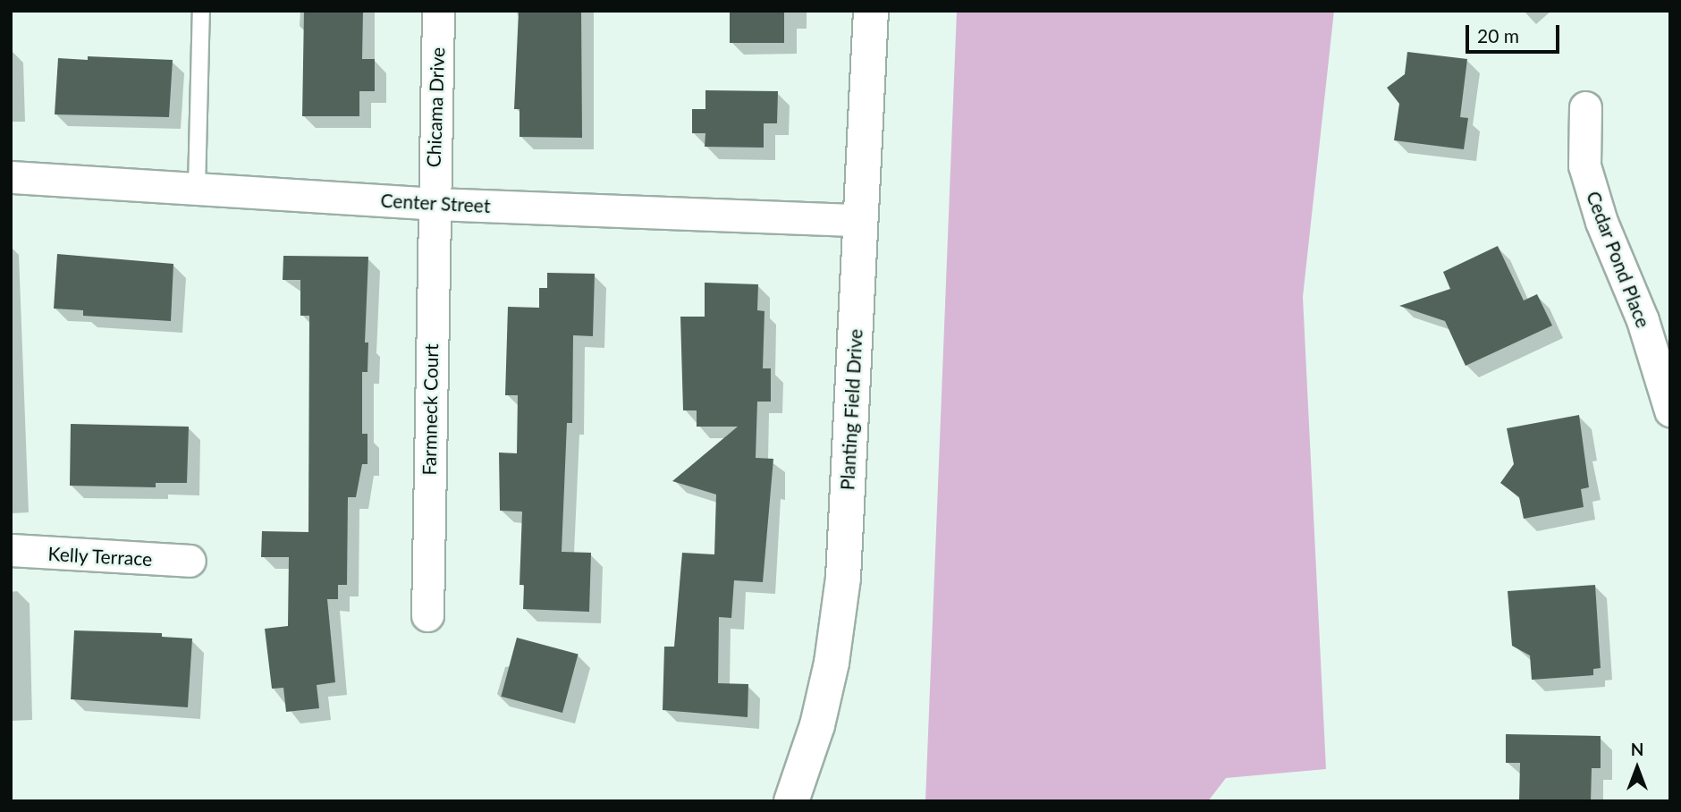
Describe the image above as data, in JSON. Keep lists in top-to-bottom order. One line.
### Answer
{"streets":{"street":["Chicama Drive","Center Street","Cedar Pond Place","Farmneck Court","Planting Field Drive","Kelly Terrace"]},"crossings":[["Chicama Drive","Center Street"],["Chicama Drive","Farmneck Court"],["Center Street","Farmneck Court"],["Center Street","Planting Field Drive"]],"scale_bar":"20 m","north":"top"}
